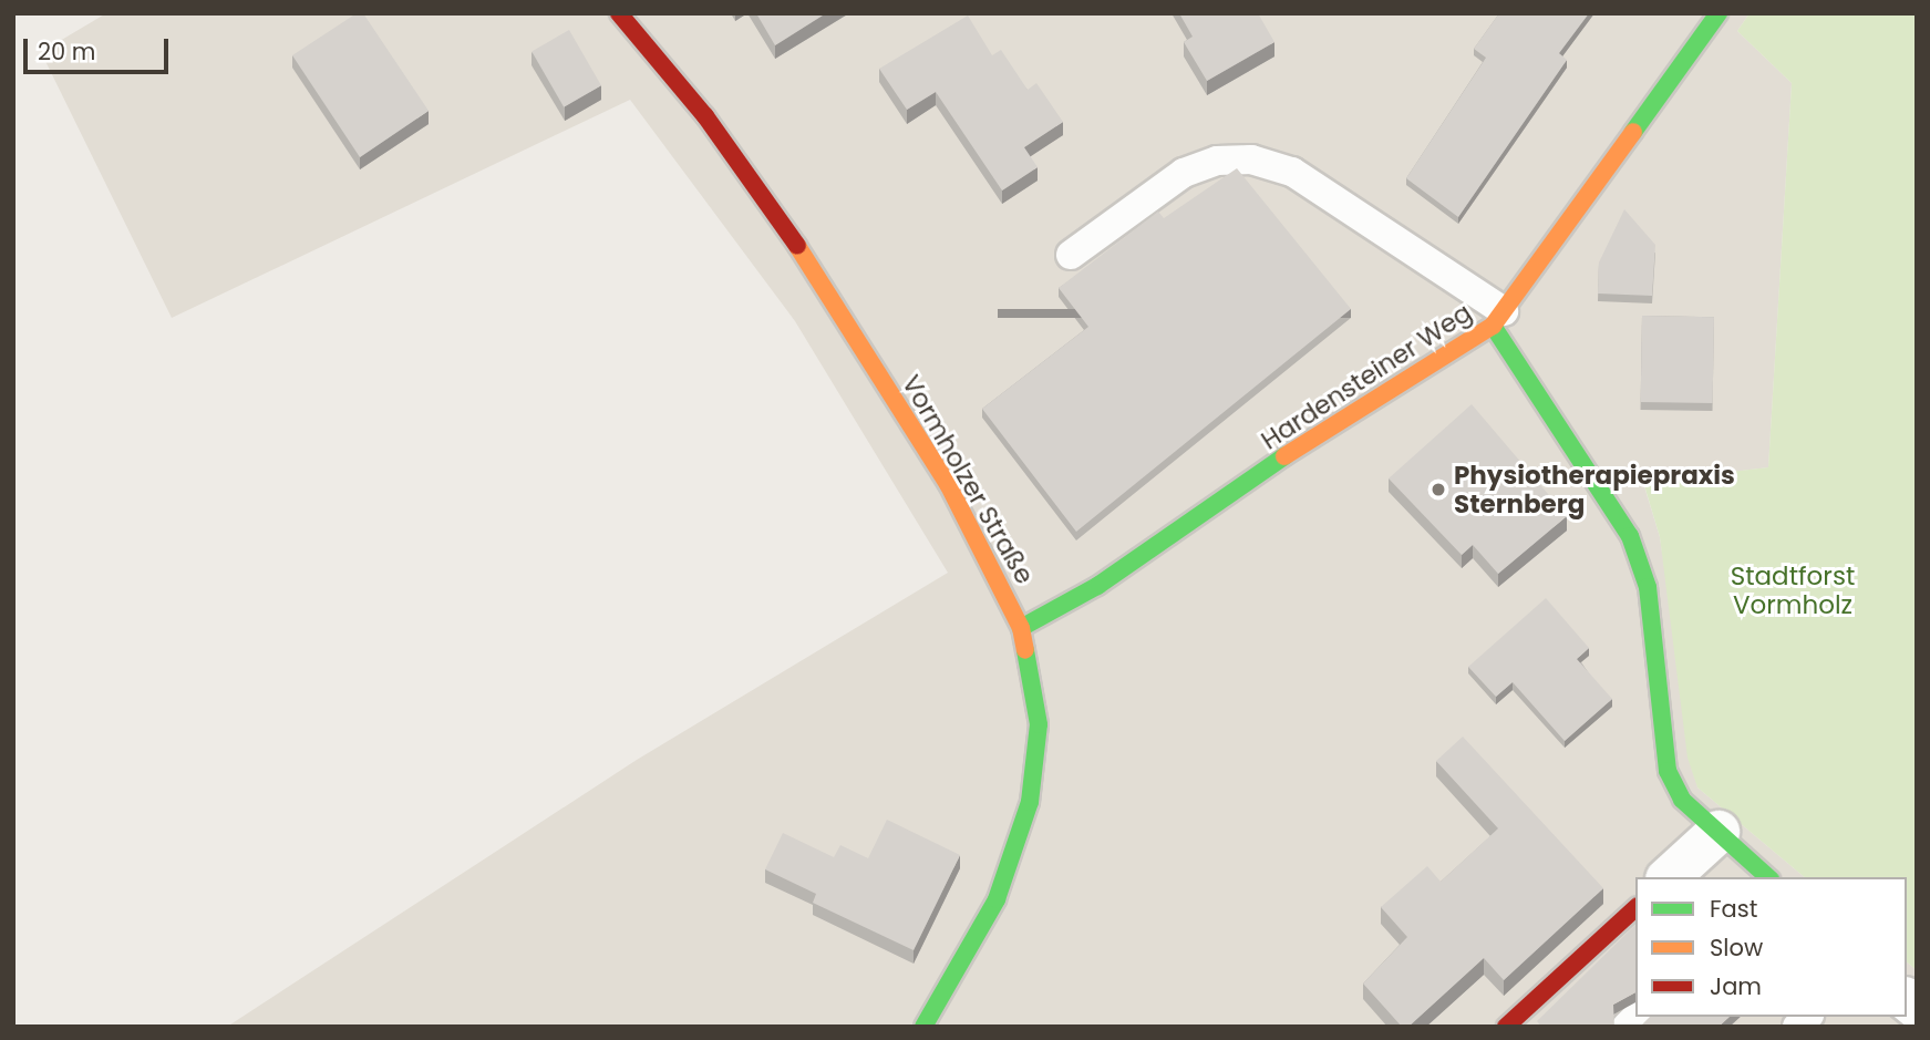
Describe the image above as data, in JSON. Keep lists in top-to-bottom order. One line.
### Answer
{"streets":{"street":["Hardensteiner Weg","Vormholzer Straße"]},"crossings":[["Hardensteiner Weg","Vormholzer Straße"]],"parks":["Stadtforst Vormholz"],"places":["Physiotherapiepraxis Sternberg"],"legend":["Fast","Slow","Jam"],"scale_bar":"20 m"}
